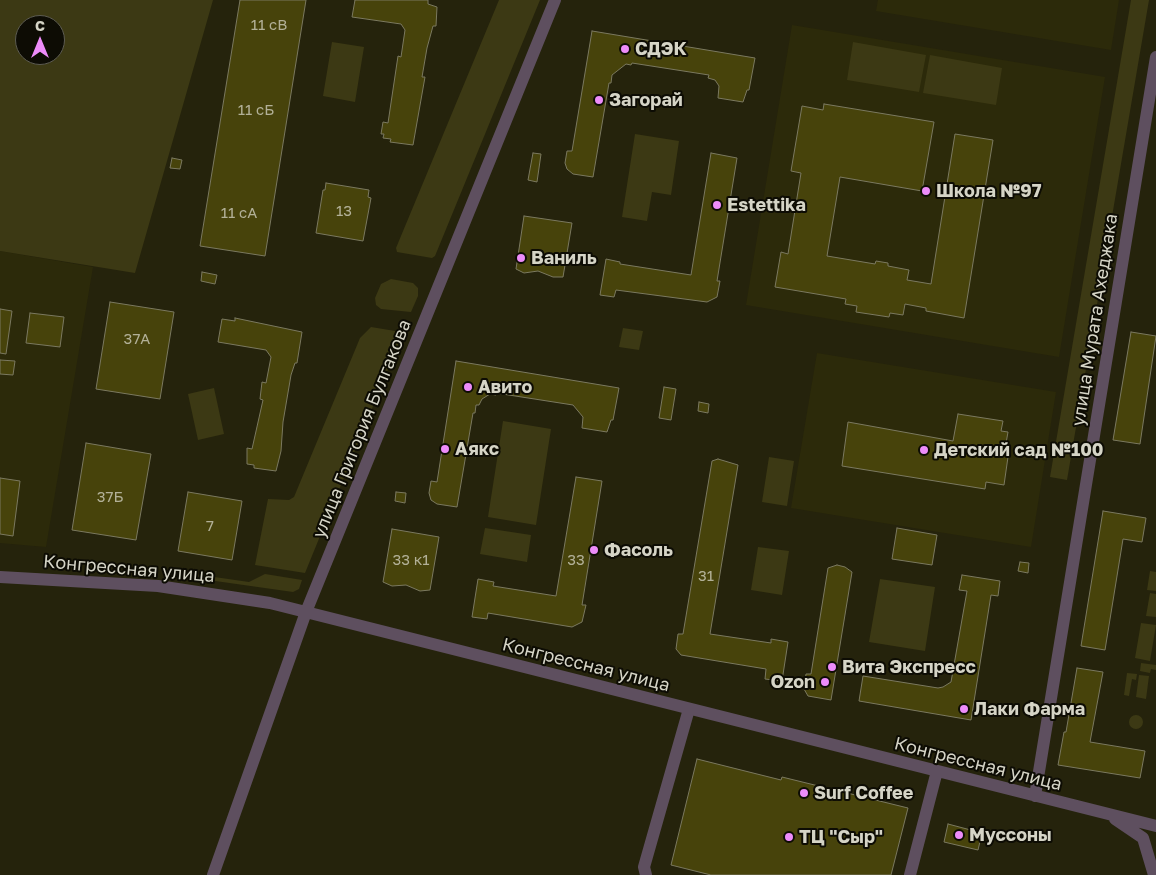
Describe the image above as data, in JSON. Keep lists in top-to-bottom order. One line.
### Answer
{"streets":{"street":["улица Мурата Ахеджака","улица Григория Булгакова","Конгрессная улица"]},"crossings":[["улица Мурата Ахеджака","Конгрессная улица"],["улица Григория Булгакова","Конгрессная улица"]],"places":["СДЭК","Загорай","Школа №97","Estettika","Ваниль","Авито","Аякс","Детский сад №100","Фасоль","Вита Экспресс","Ozon","Лаки Фарма","Surf Coffee","Муссоны","ТЦ \"Сыр\""],"house_numbers":["11 сВ","11 сБ","13","11 сА","37А","37Б","7","33 к1","33","31"],"north":"top"}
